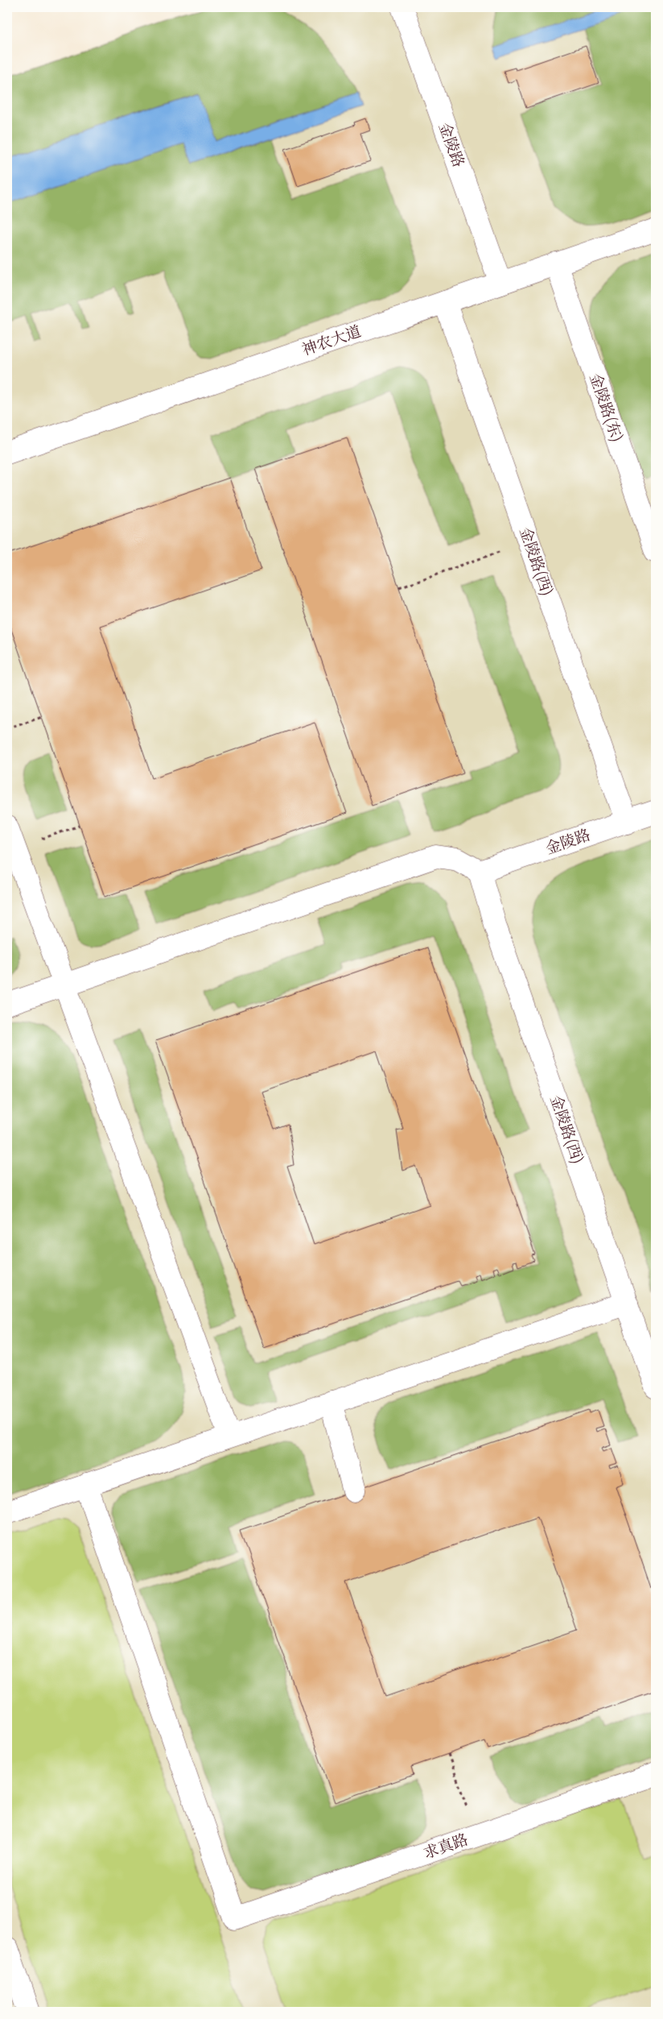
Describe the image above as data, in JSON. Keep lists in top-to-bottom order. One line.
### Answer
{"streets":{"lane":["金陵路","神农大道","金陵路(东)","金陵路(西)","求真路"]},"crossings":[["金陵路","神农大道"],["金陵路","金陵路(西)"],["神农大道","金陵路(东)"],["神农大道","金陵路(西)"]]}
